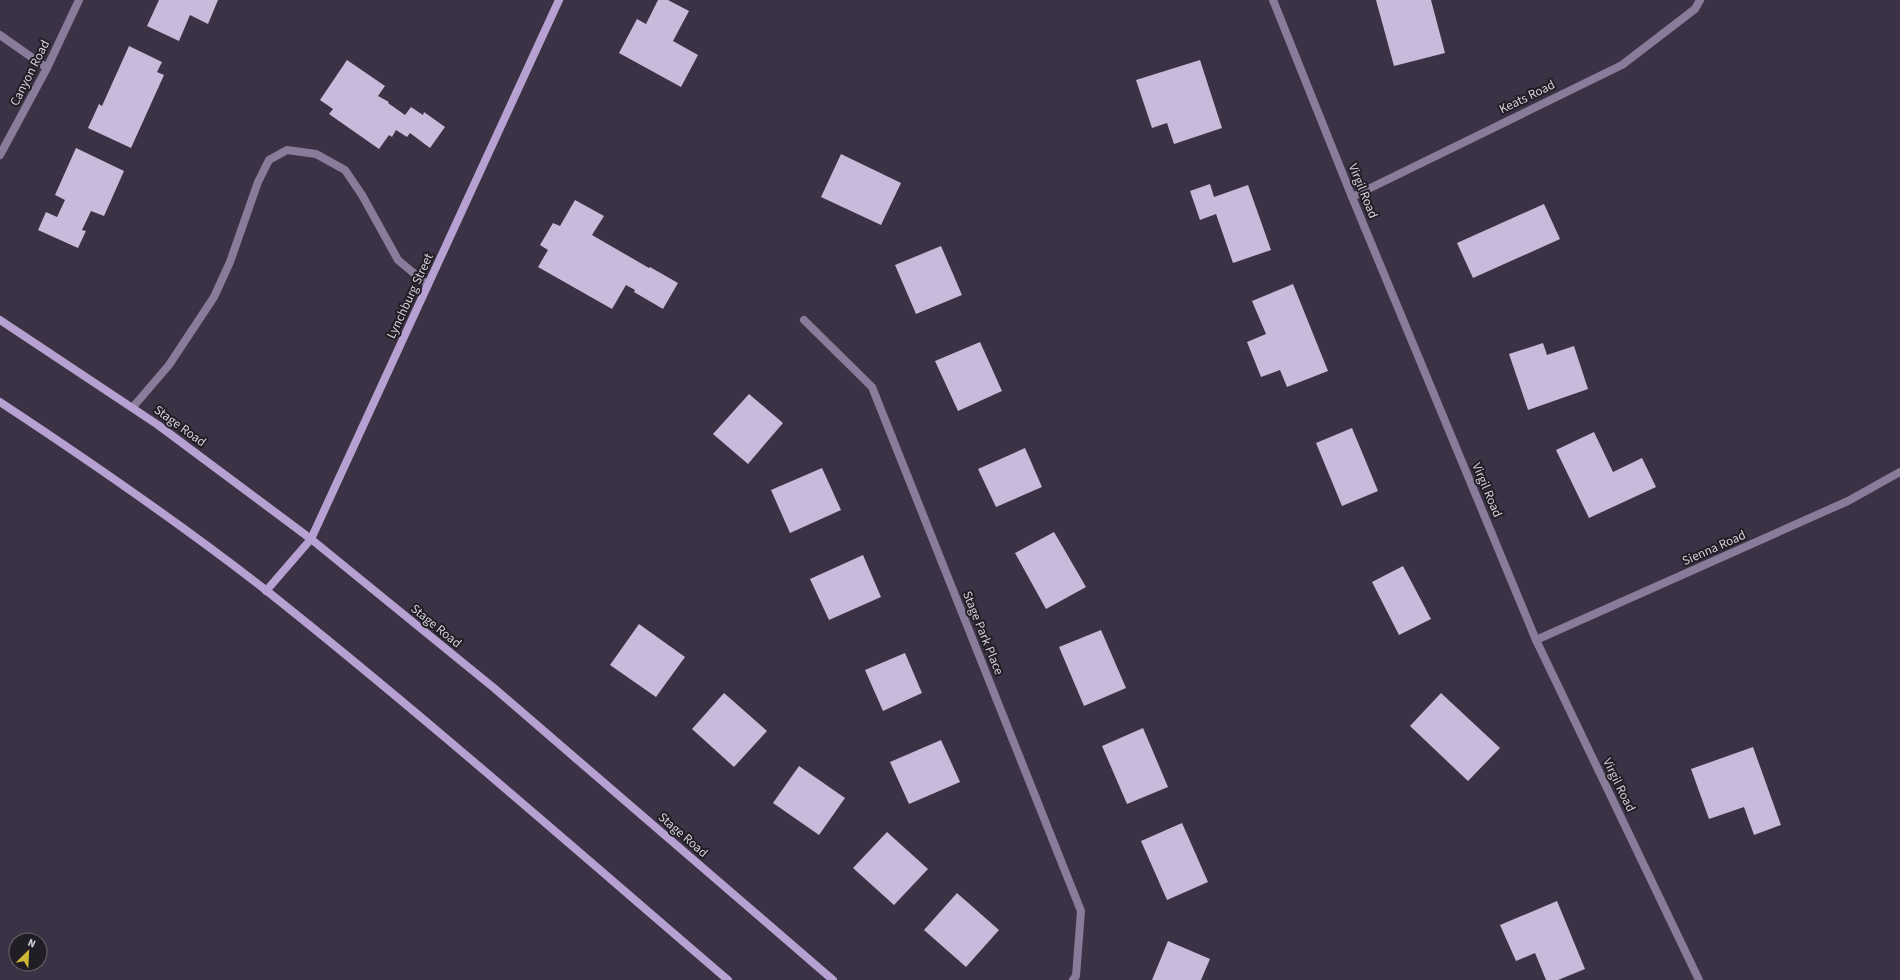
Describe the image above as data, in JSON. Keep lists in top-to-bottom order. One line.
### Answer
{"streets":{"main road":["Lynchburg Street","Stage Road"],"street":["Canyon Road","Keats Road","Virgil Road","Sienna Road","Stage Park Place"]},"crossings":[["Keats Road","Virgil Road"],["Virgil Road","Sienna Road"],["Lynchburg Street","Stage Road"]],"north":"top right"}
